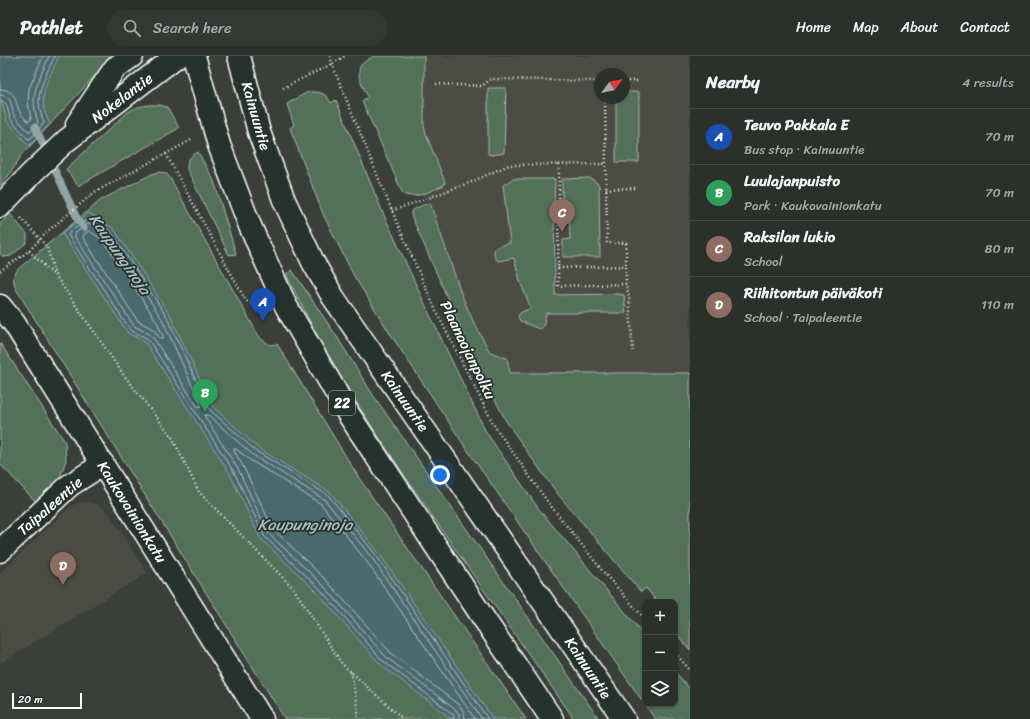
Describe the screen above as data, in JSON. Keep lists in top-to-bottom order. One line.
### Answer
{"streets":{"main road":["Nokelantie","Kainuuntie","22","Taipaleentie","Kaukovainionkatu"],"path":["Plaanaojanpolku"]},"crossings":[["Taipaleentie","Kaukovainionkatu"]],"water":["Kaupunginoja"],"scale_bar":"20 m","north":"top right","page":{"header":"Pathlet","search":"Search here","nav":["Home","Map","About","Contact"],"heading":["Nearby","4 results"],"list":[{"mark":"A","name":"Teuvo Pakkala E","note":"Bus stop · Kainuuntie","value":"70 m"},{"mark":"B","name":"Luulajanpuisto","note":"Park · Kaukovainionkatu","value":"70 m"},{"mark":"C","name":"Raksilan lukio","note":"School","value":"80 m"},{"mark":"D","name":"Riihitontun päiväkoti","note":"School · Taipaleentie","value":"110 m"}],"pins":["C","A","B","D"],"map_buttons":["+","−"],"scale":"20 m"}}
